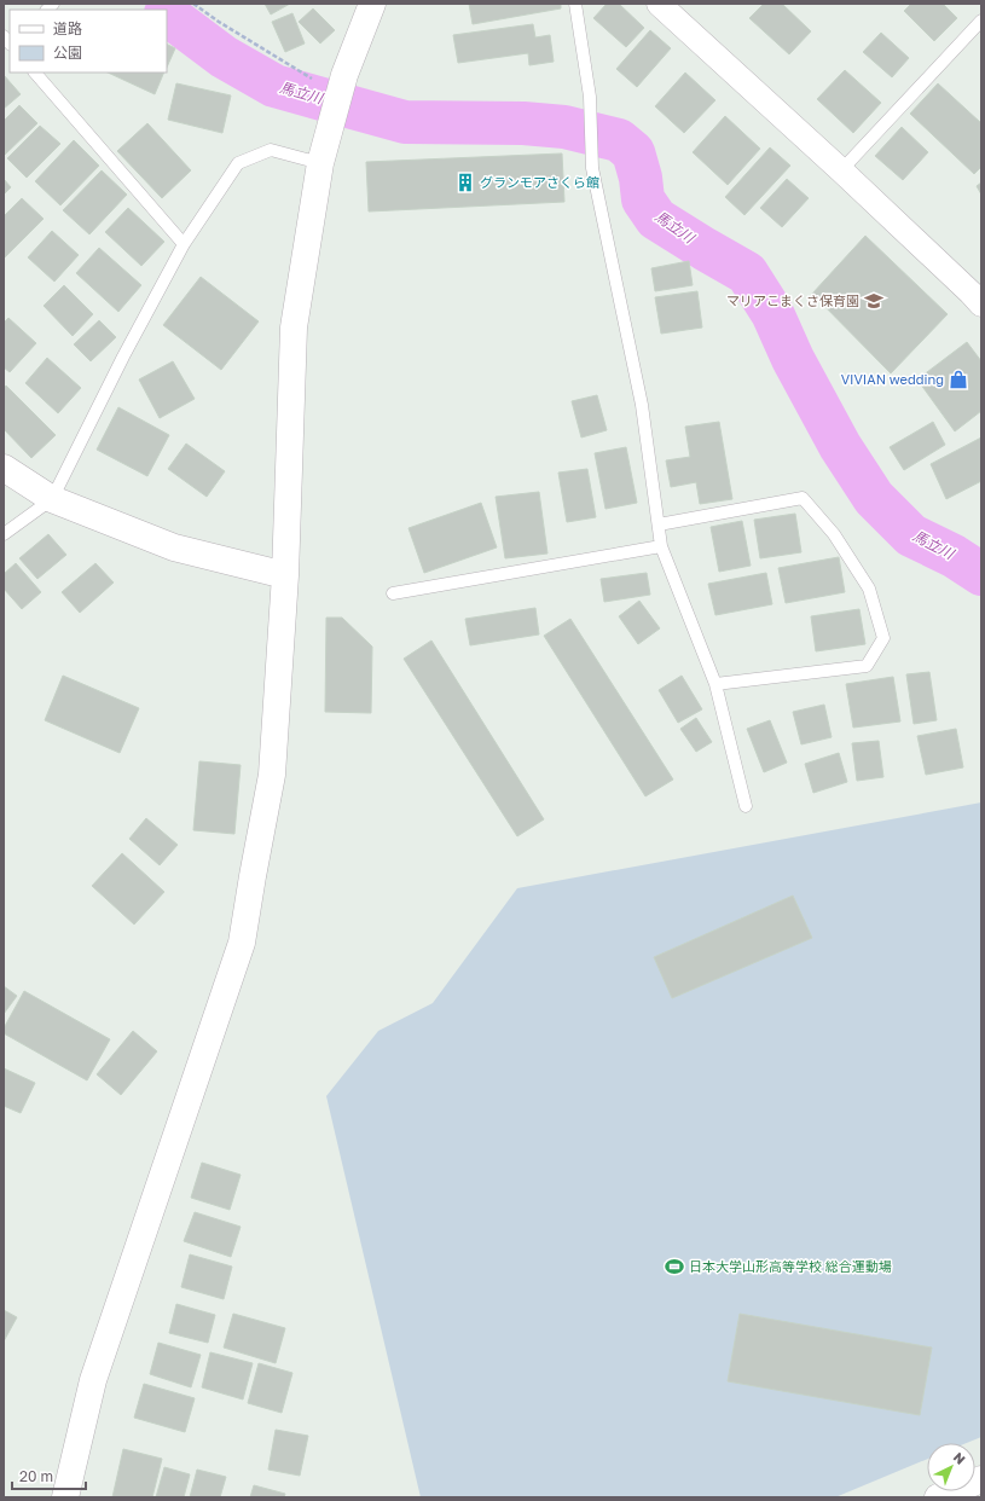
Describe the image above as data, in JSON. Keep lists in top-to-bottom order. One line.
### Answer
{"water":["馬立川"],"places":{"building":["グランモアさくら館"],"school or university":["マリアこまくさ保育園"],"shop":["VIVIAN wedding"],"sports":["日本大学山形高等学校 総合運動場"]},"legend":["道路","公園"],"scale_bar":"20 m","north":"top right"}
